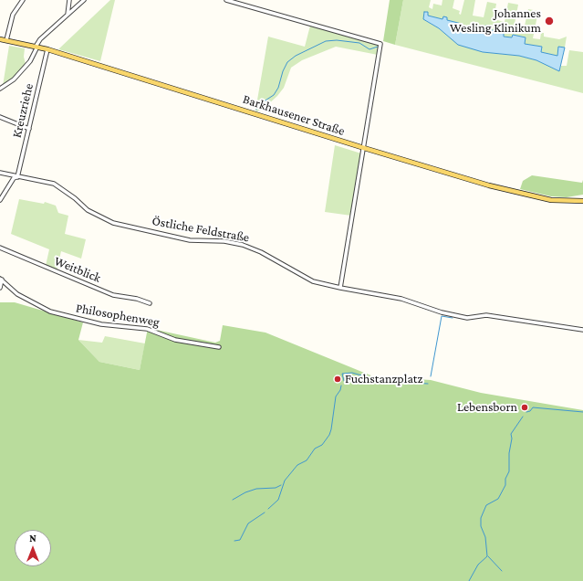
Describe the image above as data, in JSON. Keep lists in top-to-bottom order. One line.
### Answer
{"streets":{"main road":["Barkhausener Straße"],"street":["Kreuzriehe","Östliche Feldstraße","Weitblick","Philosophenweg"]},"crossings":[["Kreuzriehe","Barkhausener Straße"],["Kreuzriehe","Östliche Feldstraße"]],"places":["Johannes Wesling Klinikum","Fuchstanzplatz","Lebensborn"],"north":"top"}
